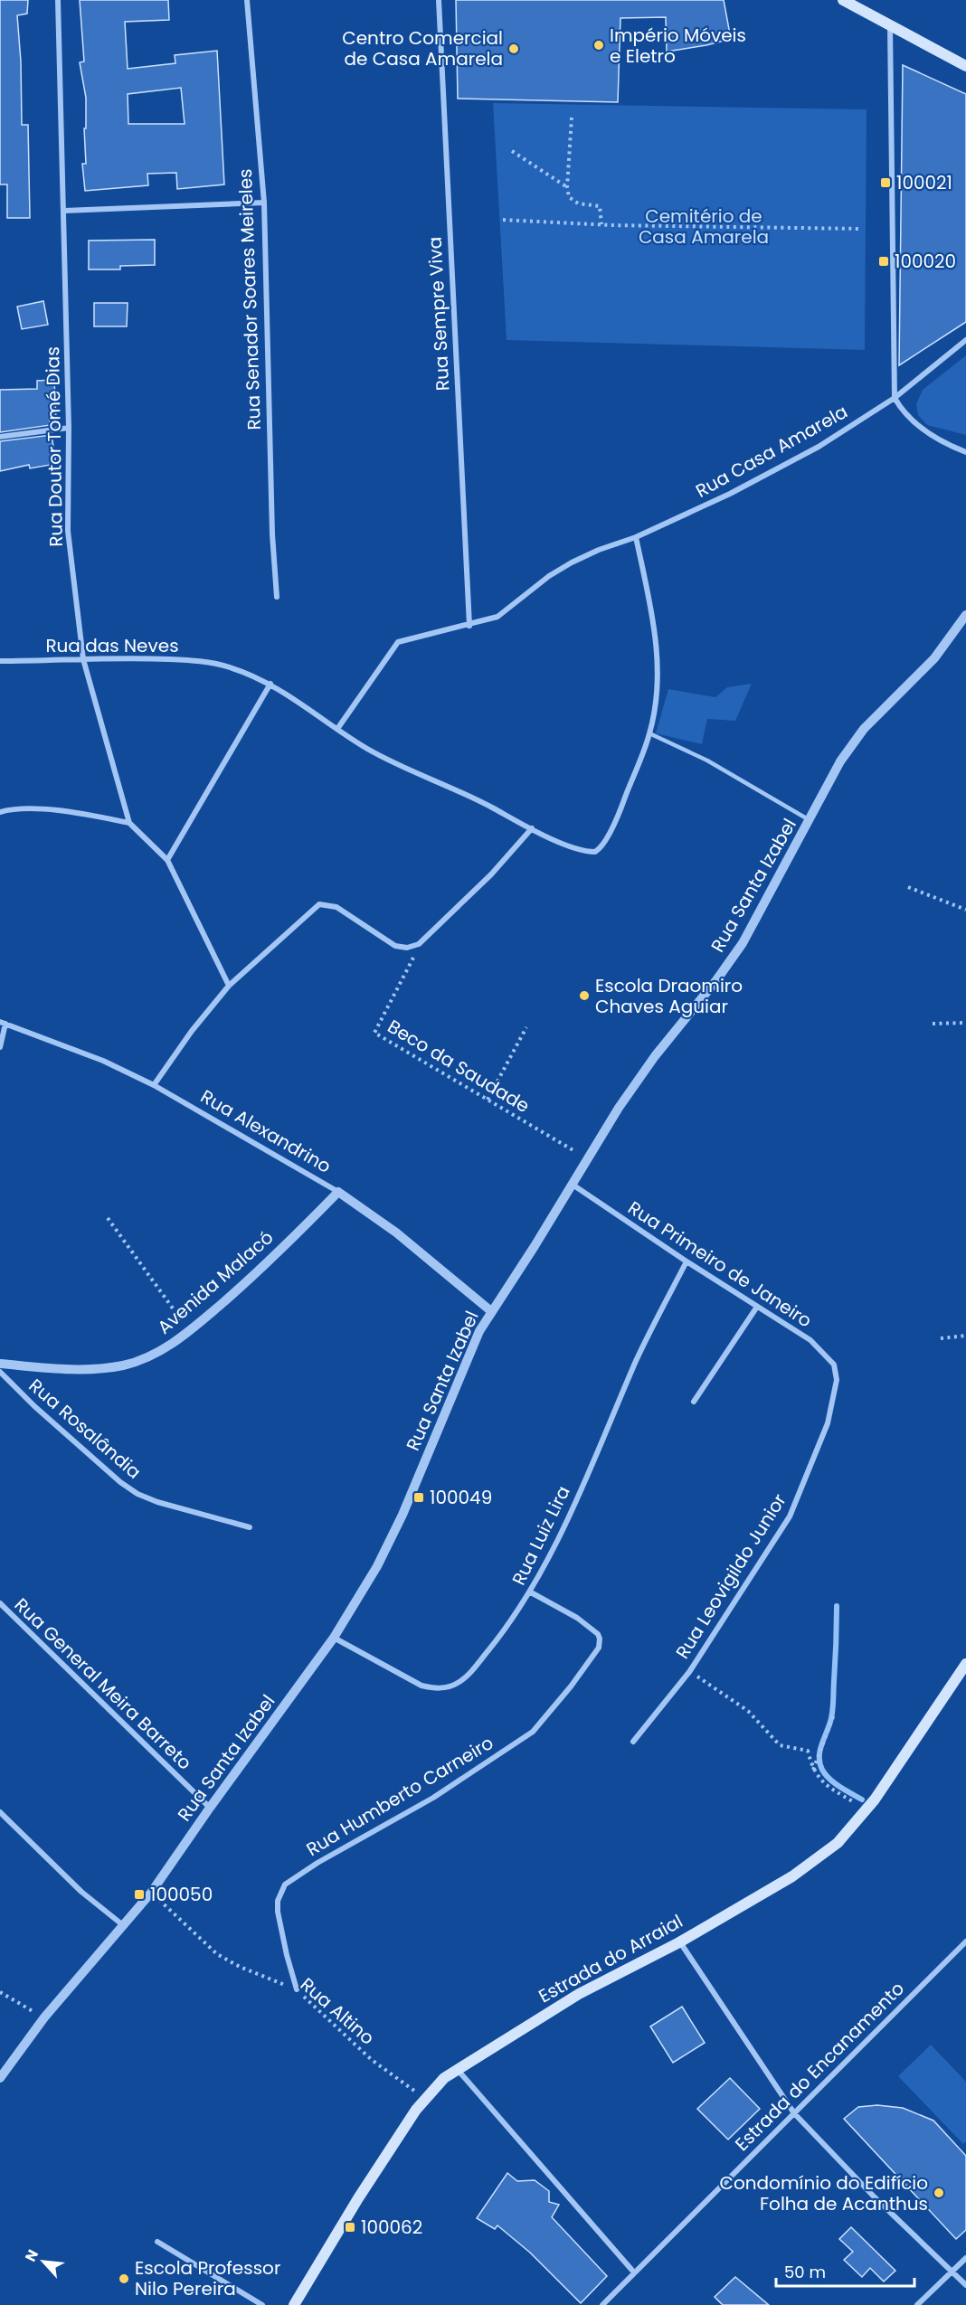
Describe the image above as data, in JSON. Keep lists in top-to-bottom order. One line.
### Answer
{"streets":{"main road":["Estrada do Arraial"],"street":["Rua Senador Soares Meireles","Rua Sempre Viva","Rua Doutor Tomé Dias","Rua Casa Amarela","Rua das Neves","Rua Santa Izabel","Rua Alexandrino","Rua Primeiro de Janeiro","Avenida Malacó","Rua Rosalândia","Rua Luiz Lira","Rua Leovigildo Junior","Rua General Meira Barreto","Rua Humberto Carneiro","Estrada do Encanamento"],"path":["Beco da Saudade","Rua Altino"]},"crossings":[["Rua Sempre Viva","Rua Casa Amarela"],["Rua Doutor Tomé Dias","Rua das Neves"],["Rua Santa Izabel","Beco da Saudade"],["Rua Santa Izabel","Rua Alexandrino"],["Rua Santa Izabel","Rua Primeiro de Janeiro"],["Rua Santa Izabel","Rua Luiz Lira"],["Rua Santa Izabel","Rua General Meira Barreto"],["Rua Santa Izabel","Rua Altino"],["Rua Alexandrino","Avenida Malacó"],["Rua Primeiro de Janeiro","Rua Luiz Lira"],["Rua Primeiro de Janeiro","Rua Leovigildo Junior"],["Rua Luiz Lira","Rua Humberto Carneiro"],["Rua Humberto Carneiro","Rua Altino"],["Estrada do Arraial","Rua Altino"]],"parks":["Cemitério de Casa Amarela"],"places":{"other":["Império Móveis e Eletro","Centro Comercial de Casa Amarela","Escola Draomiro Chaves Aguiar","Condomínio do Edifício Folha de Acanthus","Escola Professor Nilo Pereira"],"transit":["100021","100020","100049","100050","100062"]},"scale_bar":"50 m","north":"top left"}
